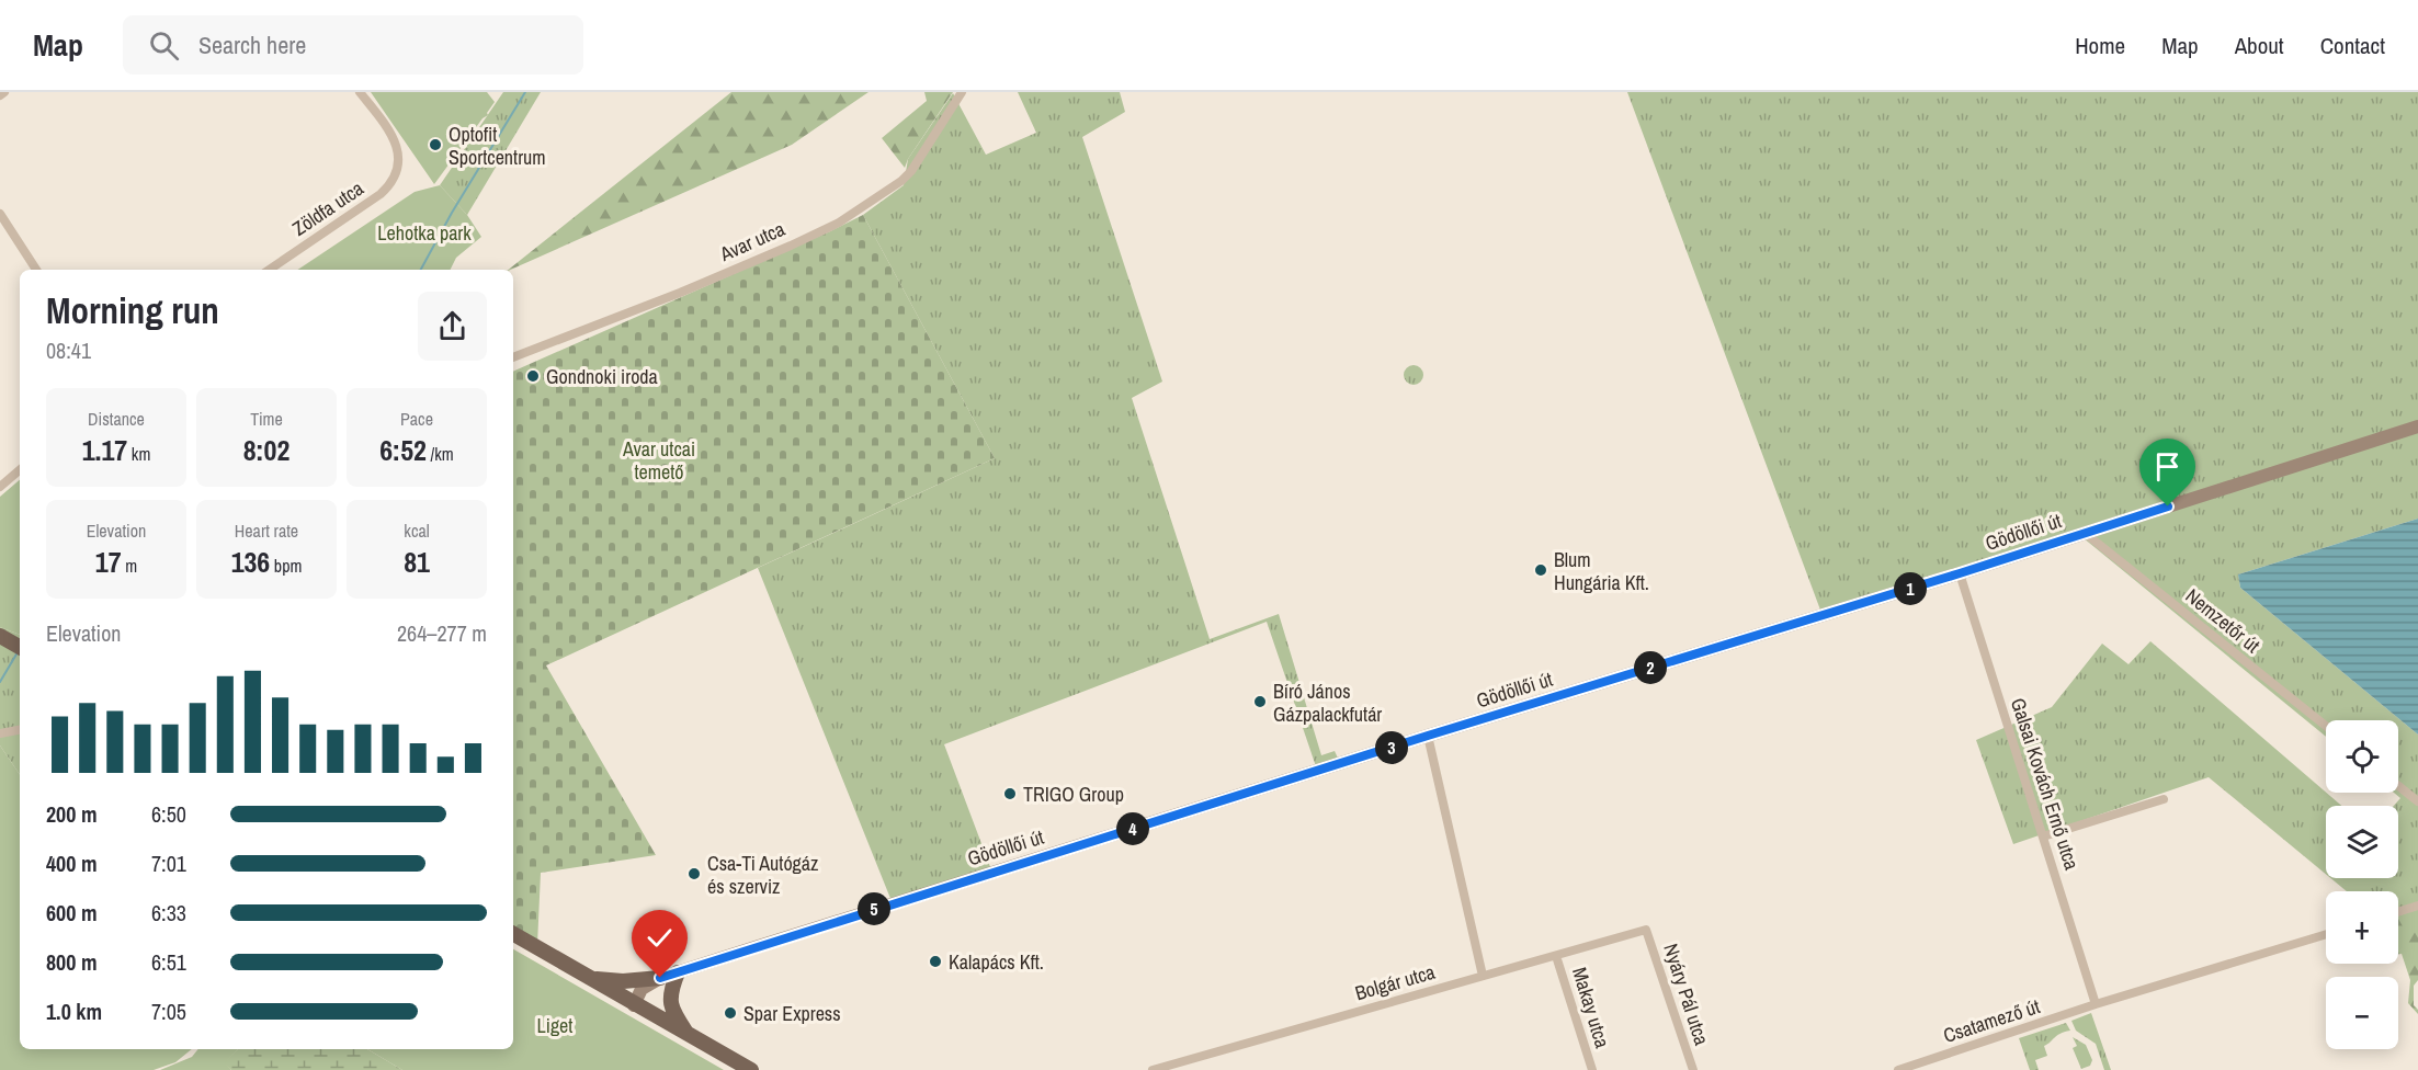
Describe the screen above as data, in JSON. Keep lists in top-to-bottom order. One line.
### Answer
{"streets":{"main road":["Gödöllői út"],"street":["Zöldfa utca","Avar utca","Nemzetőr út","Galsai Kovách Ernő utca","Bolgár utca","Nyáry Pál utca","Makay utca","Csatamező út"]},"crossings":[["Gödöllői út","Nemzetőr út"],["Gödöllői út","Galsai Kovách Ernő utca"],["Galsai Kovách Ernő utca","Csatamező út"],["Bolgár utca","Nyáry Pál utca"],["Bolgár utca","Makay utca"]],"parks":["Lehotka park","Avar utcai temető","Liget"],"places":["Optofit Sportcentrum","Gondnoki iroda","Blum Hungária Kft.","Bíró János Gázpalackfutár","TRIGO Group","Csa-Ti Autógáz és szerviz","Kalapács Kft.","Spar Express"],"page":{"header":"Map","search":"Search here","nav":["Home","Map","About","Contact"],"heading":["Morning run","08:41"],"stats":[["Distance","1.17 km"],["Time","8:02"],["Pace","6:52 /km"],["Elevation","17 m"],["Heart rate","136 bpm"],["kcal","81"]],"pins":["1","2","3","4","5"],"chart":["Elevation","264–277 m"],"map_buttons":["+","−"],"list":[{"name":"200 m","note":"6:50"},{"name":"400 m","note":"7:01"},{"name":"600 m","note":"6:33"},{"name":"800 m","note":"6:51"},{"name":"1.0 km","note":"7:05"}]}}
